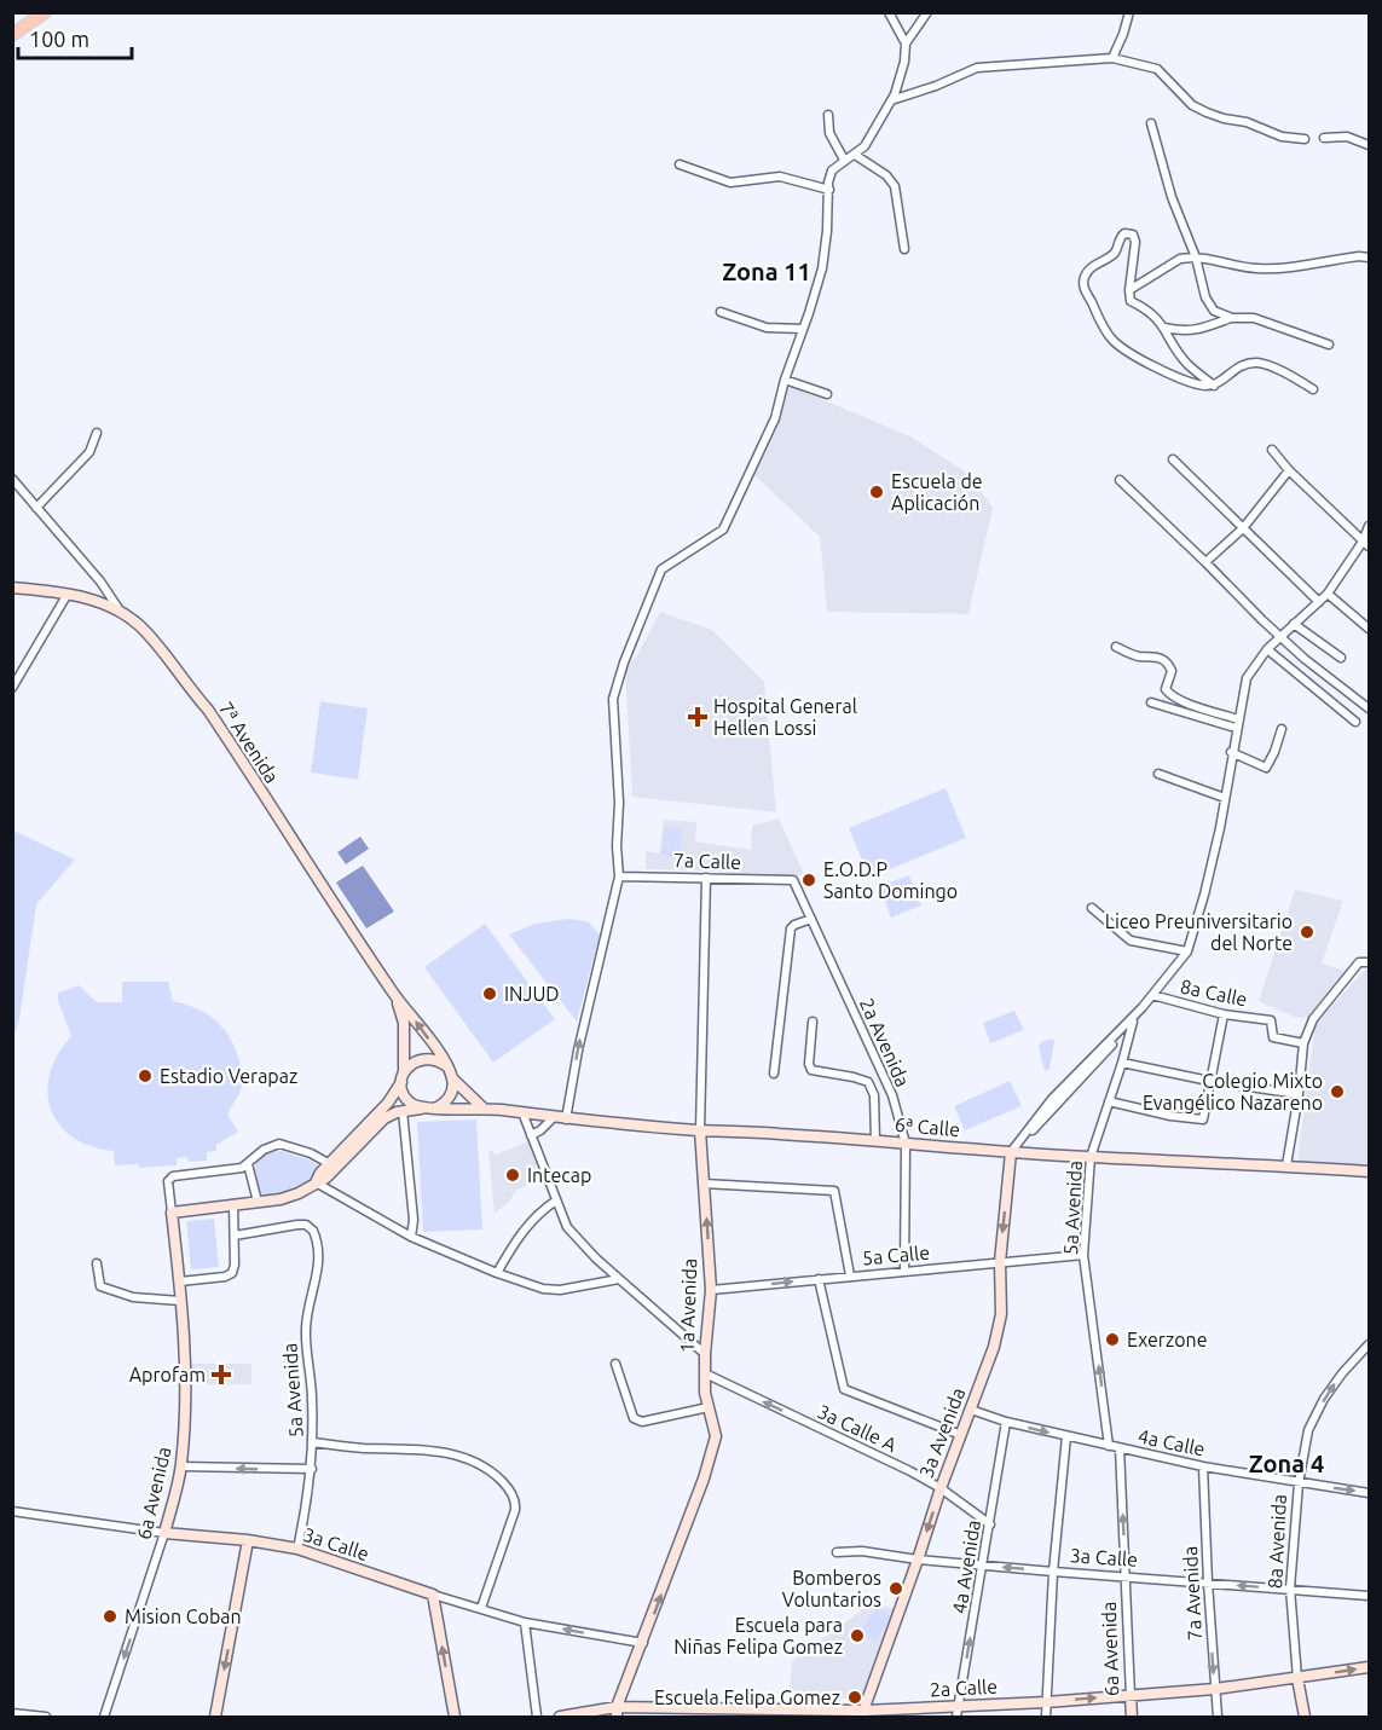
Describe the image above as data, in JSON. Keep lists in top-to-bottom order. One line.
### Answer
{"streets":{"main road":["7ª Avenida","6ª Calle","1a Avenida","3a Avenida","6a Avenida","8a Avenida","3a Calle","2a Calle"],"street":["7a Calle","8a Calle","2a Avenida","5a Avenida","5a Calle","3a Calle A","4a Calle","4a Avenida","7a Avenida"]},"crossings":[["7ª Avenida","6ª Calle"],["7a Calle","2a Avenida"],["7a Calle","1a Avenida"],["2a Avenida","6ª Calle"],["2a Avenida","5a Calle"],["6ª Calle","5a Avenida"],["6ª Calle","1a Avenida"],["6ª Calle","3a Avenida"],["5a Avenida","5a Calle"],["5a Avenida","4a Calle"],["5a Avenida","3a Calle"],["5a Calle","1a Avenida"],["5a Calle","3a Avenida"],["1a Avenida","3a Calle A"],["1a Avenida","3a Calle"],["1a Avenida","2a Calle"],["3a Calle A","3a Avenida"],["3a Calle A","4a Avenida"],["3a Avenida","4a Calle"],["3a Avenida","3a Calle"],["3a Avenida","2a Calle"],["4a Calle","6a Avenida"],["4a Calle","8a Avenida"],["4a Calle","4a Avenida"],["4a Calle","7a Avenida"],["6a Avenida","3a Calle"],["6a Avenida","2a Calle"],["8a Avenida","3a Calle"],["8a Avenida","2a Calle"],["3a Calle","4a Avenida"],["3a Calle","7a Avenida"],["4a Avenida","2a Calle"],["7a Avenida","2a Calle"]],"one_way":["1a Avenida","3a Calle A","8a Avenida","4a Avenida","7a Avenida"],"districts":["Zona 11","Zona 4"],"places":{"other":["Escuela de Aplicación","E.O.D.P Santo Domingo","Liceo Preuniversitario del Norte","INJUD","Estadio Verapaz","Colegio Mixto Evangélico Nazareno","Intecap","Exerzone","Bomberos Voluntarios","Mision Coban","Escuela para Niñas Felipa Gomez","Escuela Felipa Gomez"],"health":["Hospital General Hellen Lossi","Aprofam"]},"scale_bar":"100 m"}
